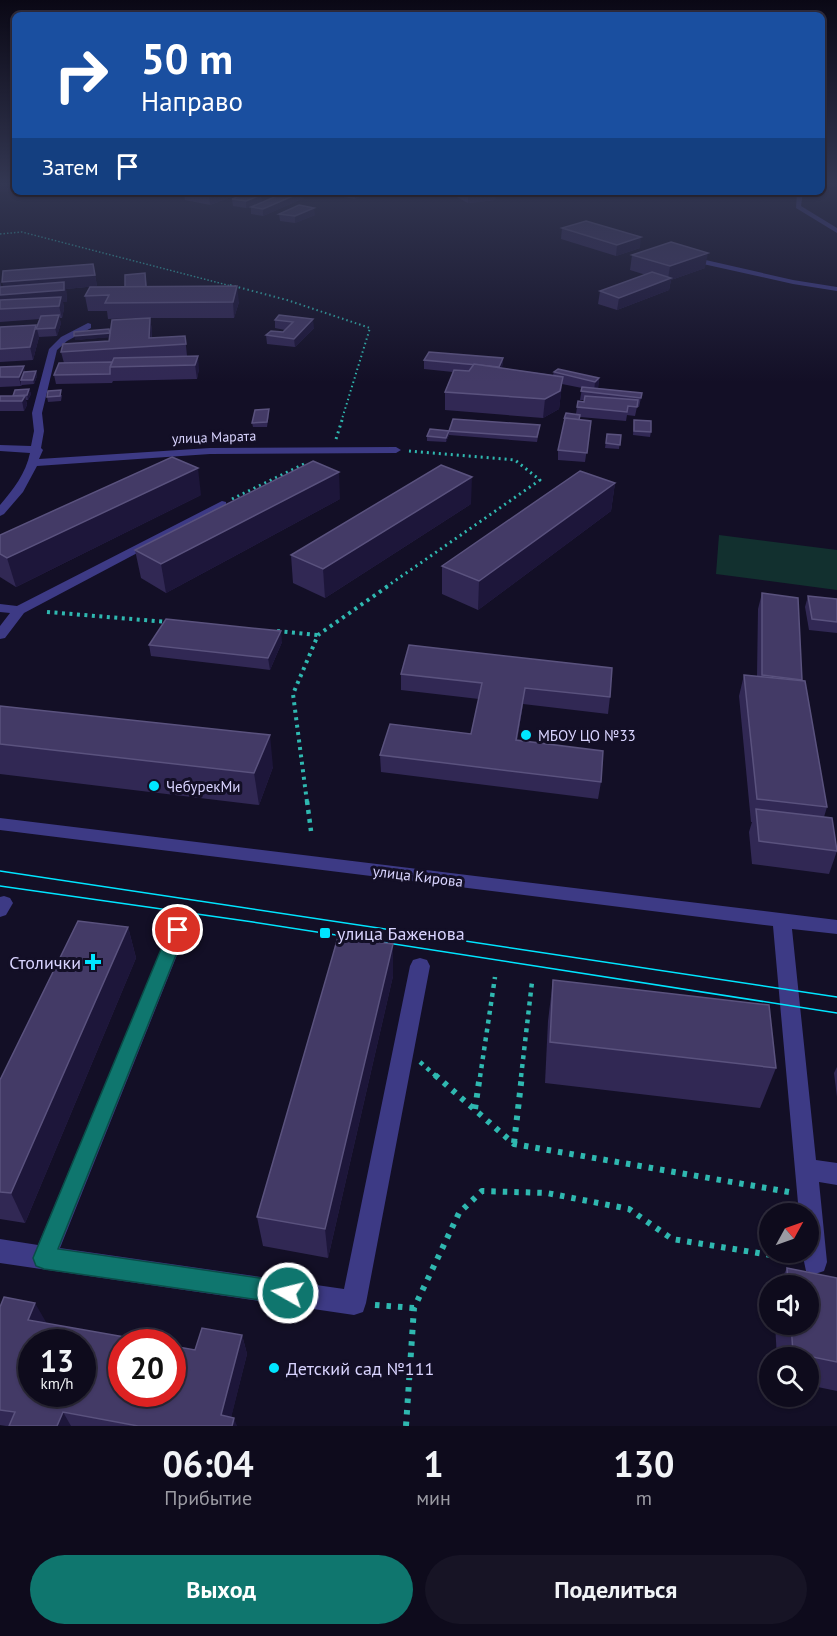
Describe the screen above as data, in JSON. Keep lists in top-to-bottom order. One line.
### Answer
{"streets":{"street":["улица Марата","улица Кирова"]},"places":{"other":["МБОУ ЦО №33","ЧебурекМи","Детский сад №111"],"transit":["улица Баженова"],"health":["Столички"]},"north":"top right","page":{"turn":["50 m","Направо"],"then":"Затем","speed":"13 km/h","limit":"20","eta":["06:04","Прибытие","1","мин","130","m"],"buttons":["Выход","Поделиться"]}}
